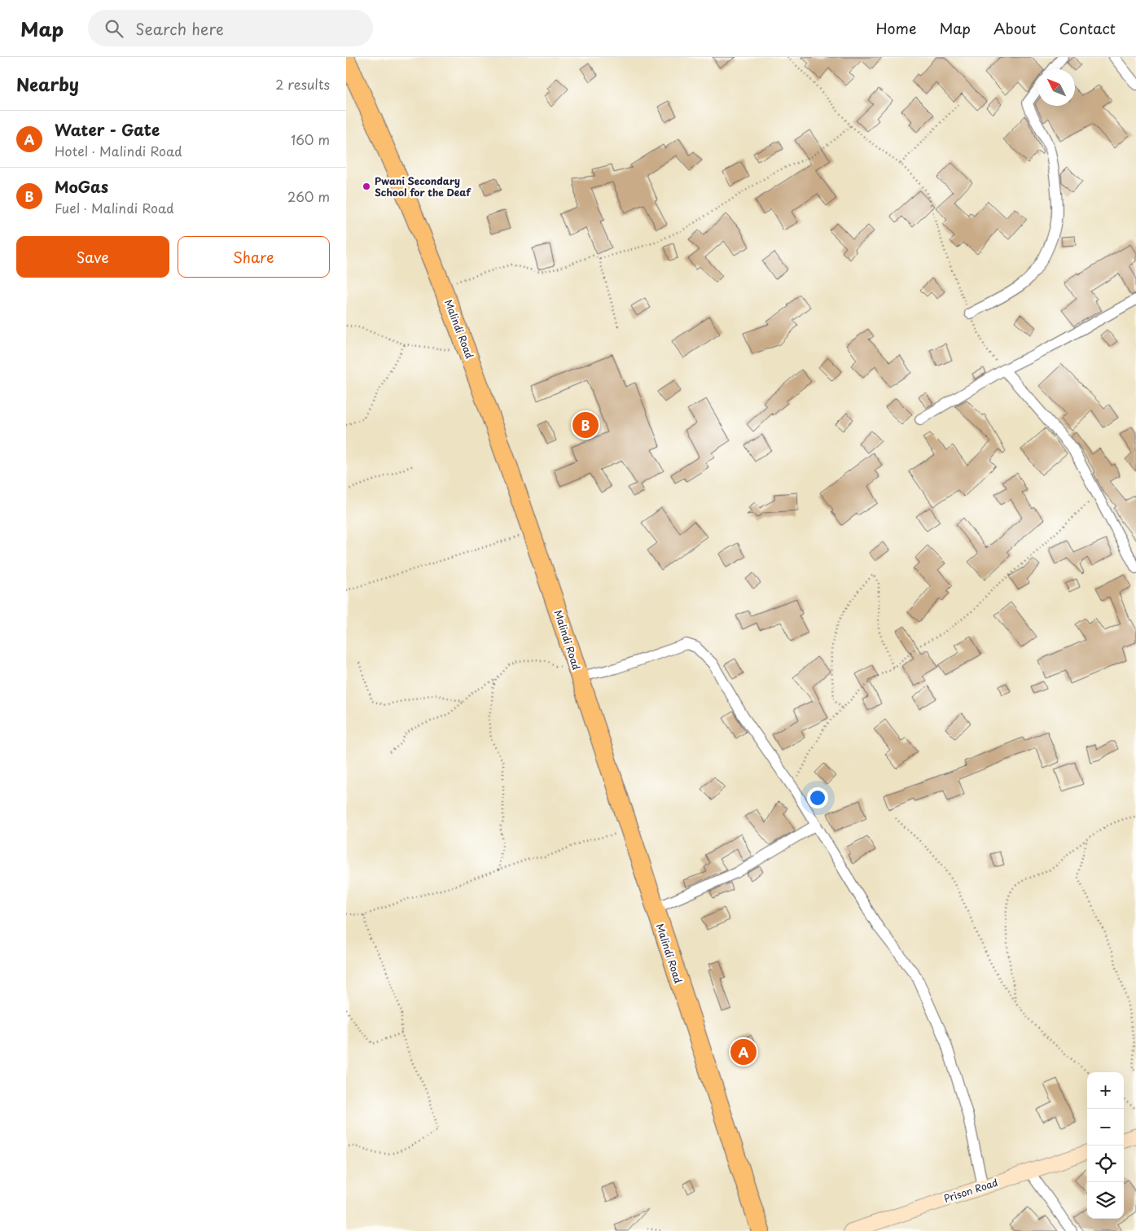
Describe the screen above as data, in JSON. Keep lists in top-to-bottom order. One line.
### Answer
{"streets":{"highway":["Malindi Road"],"street":["Prison Road"]},"places":["Pwani Secondary School for the Deaf"],"north":"top left","page":{"header":"Map","search":"Search here","nav":["Home","Map","About","Contact"],"heading":["Nearby","2 results"],"list":[{"mark":"A","name":"Water - Gate","note":"Hotel · Malindi Road","value":"160 m"},{"mark":"B","name":"MoGas","note":"Fuel · Malindi Road","value":"260 m"}],"buttons":["Save","Share"],"pins":["B","A"],"map_buttons":["+","−"]}}
